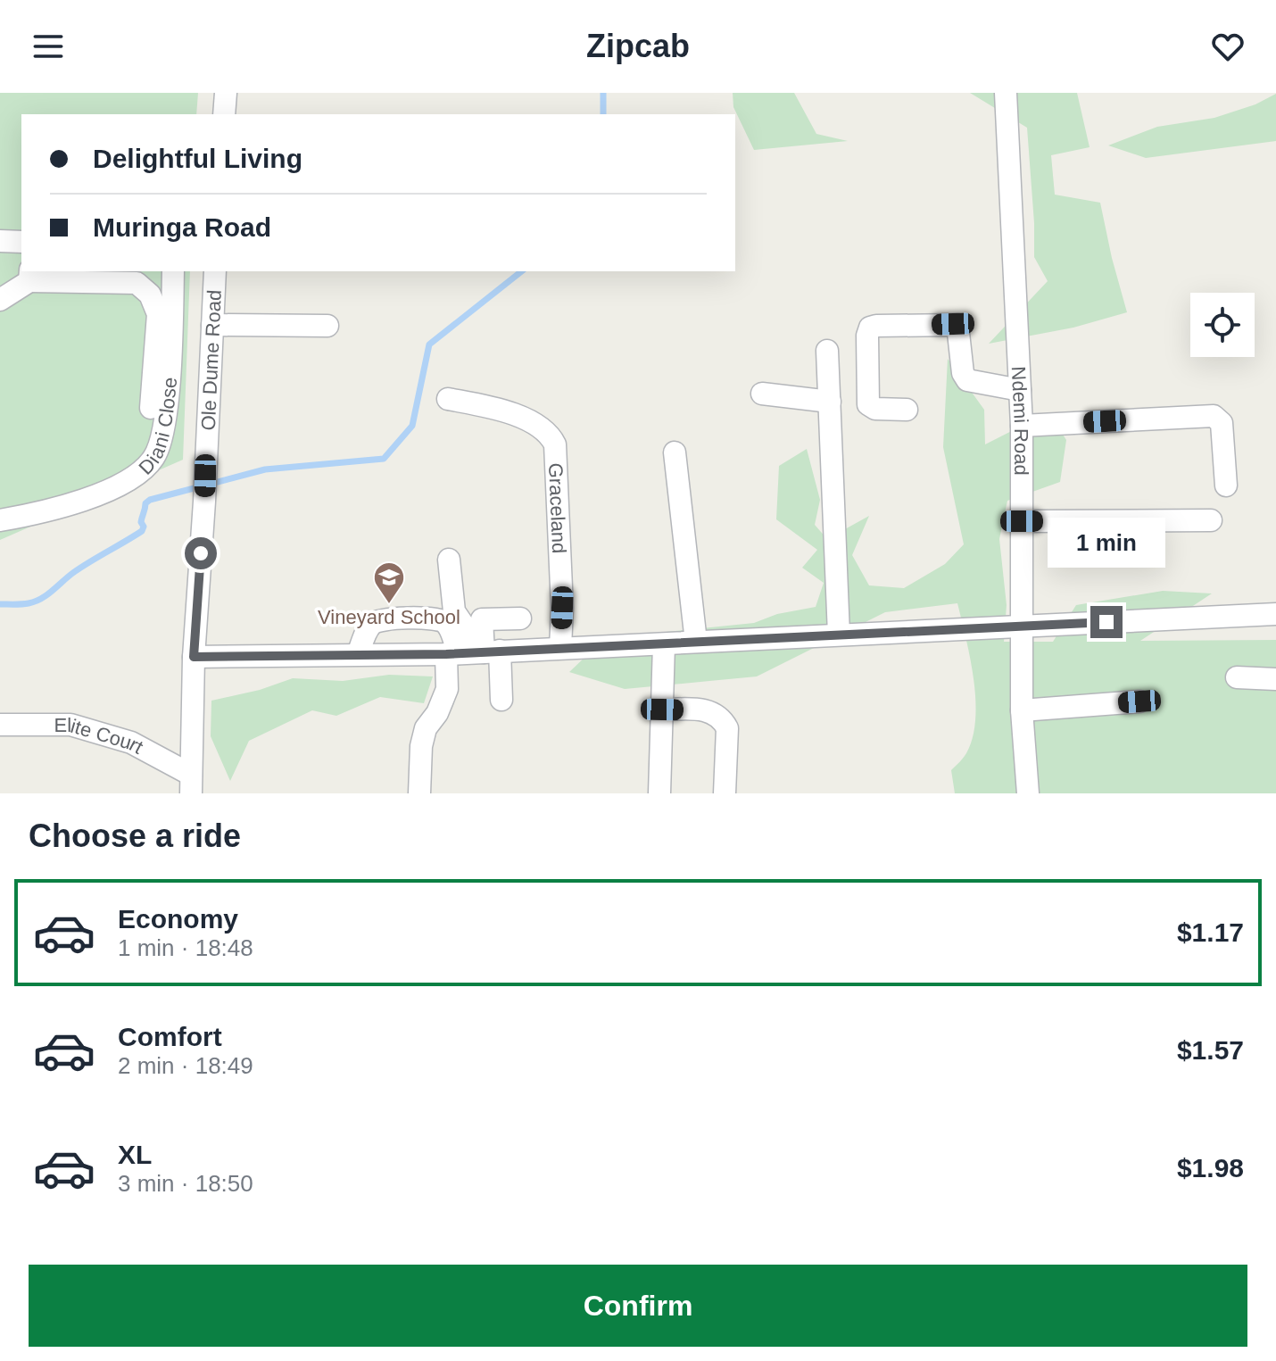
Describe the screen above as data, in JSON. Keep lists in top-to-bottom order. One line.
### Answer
{"streets":{"street":["Ole Dume Road","Ndemi Road","Diani Close","Graceland","Elite Court"]},"places":{"school or university":["Vineyard School"]},"page":{"header":"Zipcab","banner":["Delightful Living","Muringa Road"],"bubble":"1 min","heading":"Choose a ride","list":[{"name":"Economy","note":"1 min · 18:48","value":"$1.17"},{"name":"Comfort","note":"2 min · 18:49","value":"$1.57"},{"name":"XL","note":"3 min · 18:50","value":"$1.98"}],"buttons":"Confirm"}}
